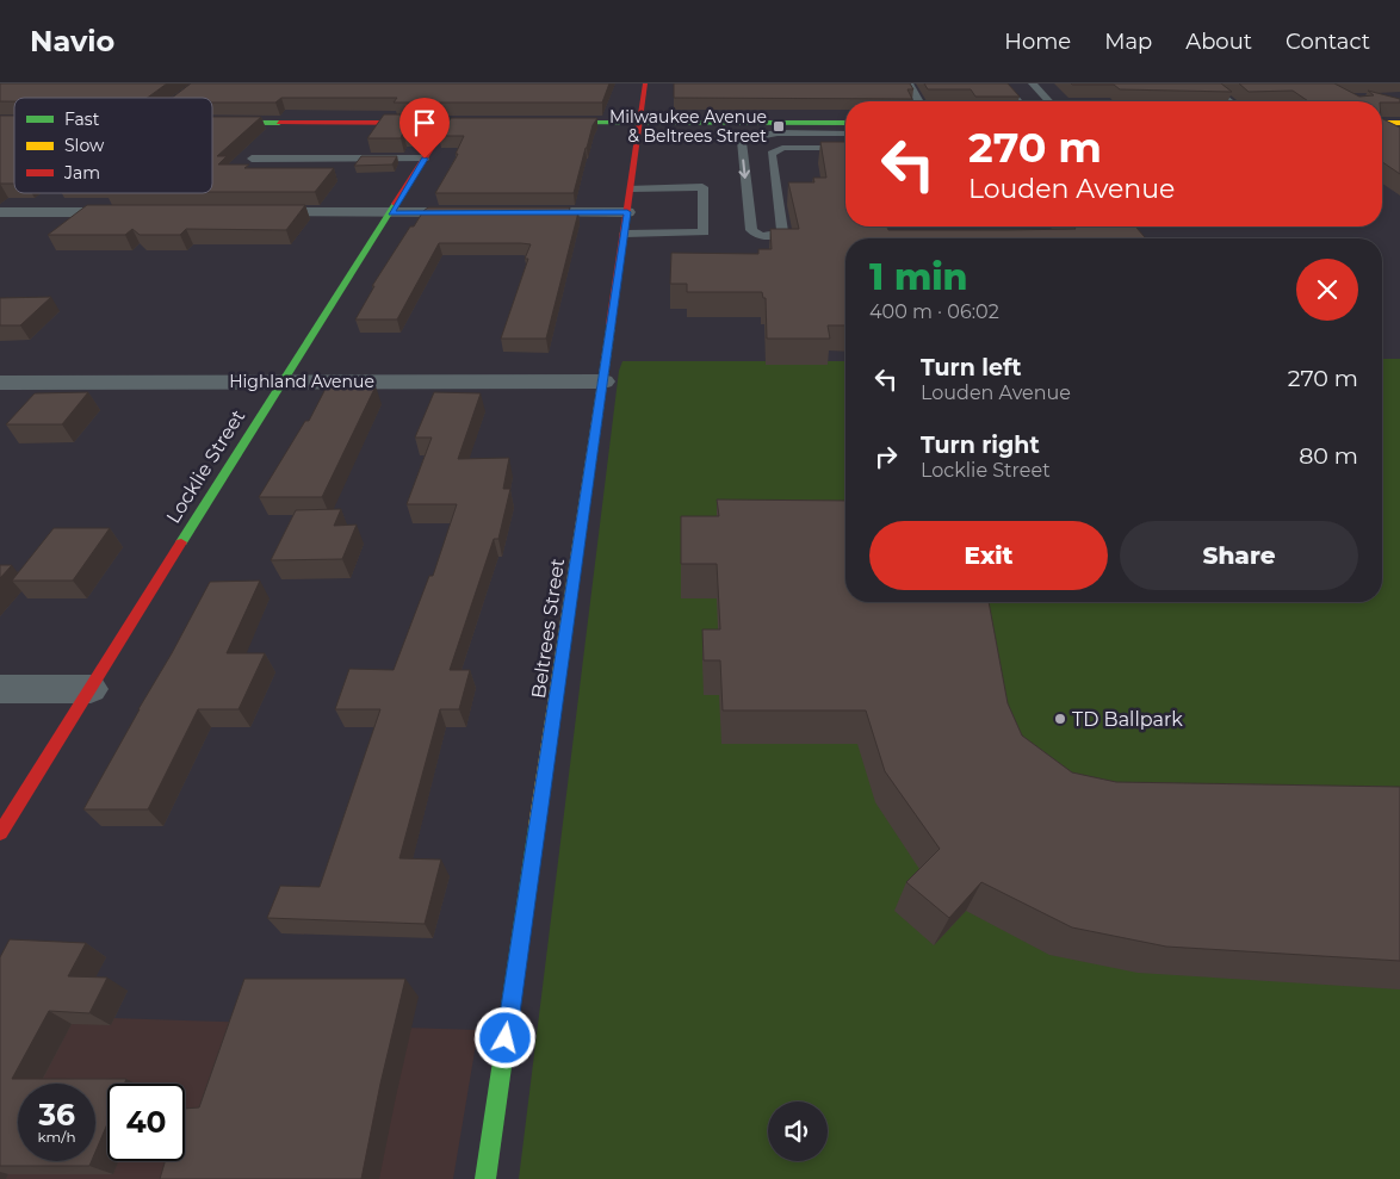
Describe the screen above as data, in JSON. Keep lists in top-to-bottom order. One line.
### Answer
{"streets":{"street":["Highland Avenue","Locklie Street","Beltrees Street"]},"crossings":[["Highland Avenue","Locklie Street"],["Highland Avenue","Beltrees Street"]],"places":{"transit":["Milwaukee Avenue & Beltrees Street"],"other":["TD Ballpark"]},"legend":["Fast","Slow","Jam"],"page":{"header":"Navio","nav":["Home","Map","About","Contact"],"turn":["270 m","Louden Avenue"],"heading":["1 min","400 m · 06:02"],"list":[{"name":"Turn left","note":"Louden Avenue","value":"270 m"},{"name":"Turn right","note":"Locklie Street","value":"80 m"}],"buttons":["Exit","Share"],"speed":"36 km/h","limit":"40"}}
